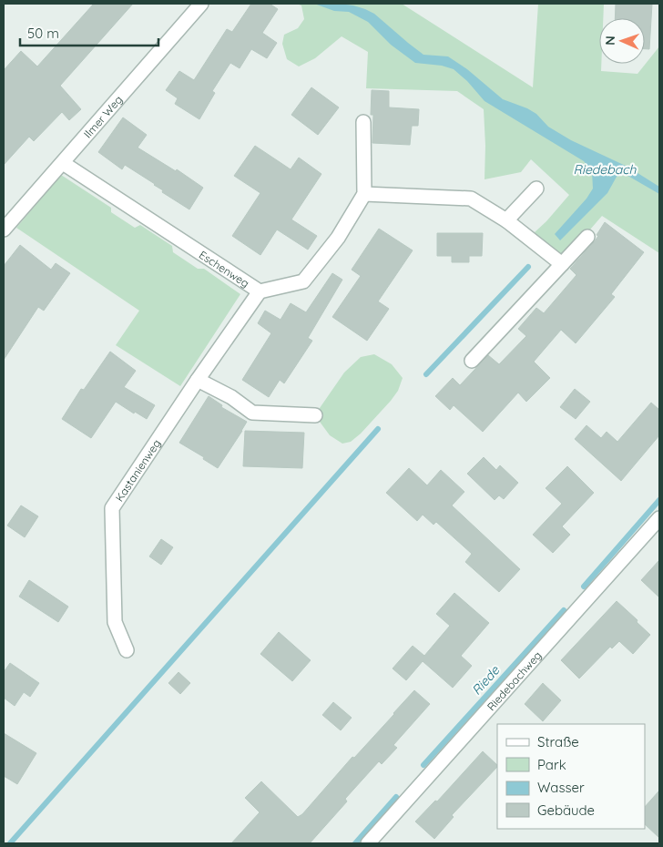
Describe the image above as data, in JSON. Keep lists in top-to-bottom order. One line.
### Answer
{"streets":{"street":["Ilmer Weg","Eschenweg","Kastanienweg","Riedebachweg"]},"crossings":[["Ilmer Weg","Eschenweg"],["Eschenweg","Kastanienweg"]],"water":["Riedebach","Riede"],"legend":["Straße","Park","Wasser","Gebäude"],"scale_bar":"50 m","north":"left"}
